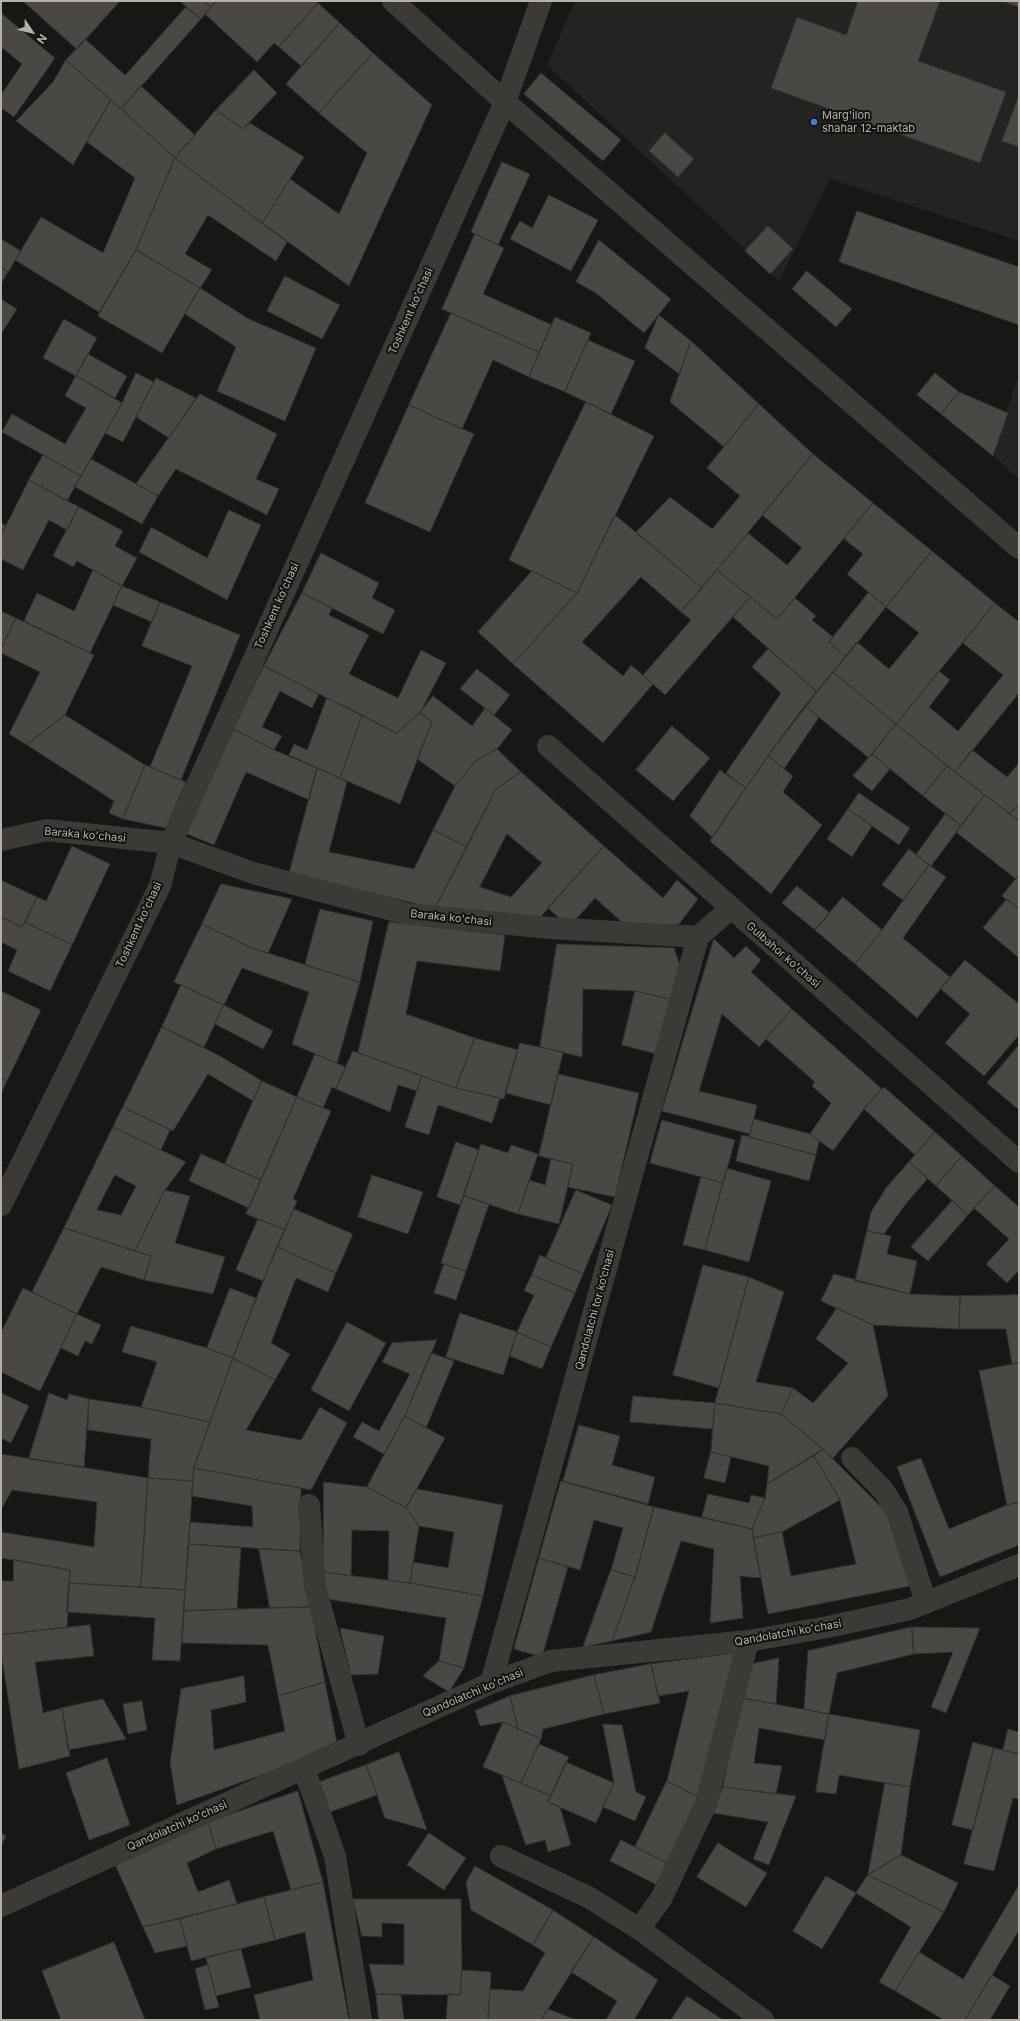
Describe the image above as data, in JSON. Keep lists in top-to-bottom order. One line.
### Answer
{"streets":{"street":["Toshkent koʻchasi","Baraka koʻchasi","Baraka ko'chasi","Gulbahor koʻchasi","Qandolatchi tor ko‘chasi","Qandolatchi koʻchasi"]},"crossings":[["Toshkent koʻchasi","Baraka koʻchasi"],["Toshkent koʻchasi","Baraka ko'chasi"],["Baraka koʻchasi","Baraka ko'chasi"],["Baraka ko'chasi","Qandolatchi tor ko‘chasi"],["Qandolatchi tor ko‘chasi","Qandolatchi koʻchasi"]],"places":["Marg'ilon shahar 12-maktab"],"north":"bottom right"}
